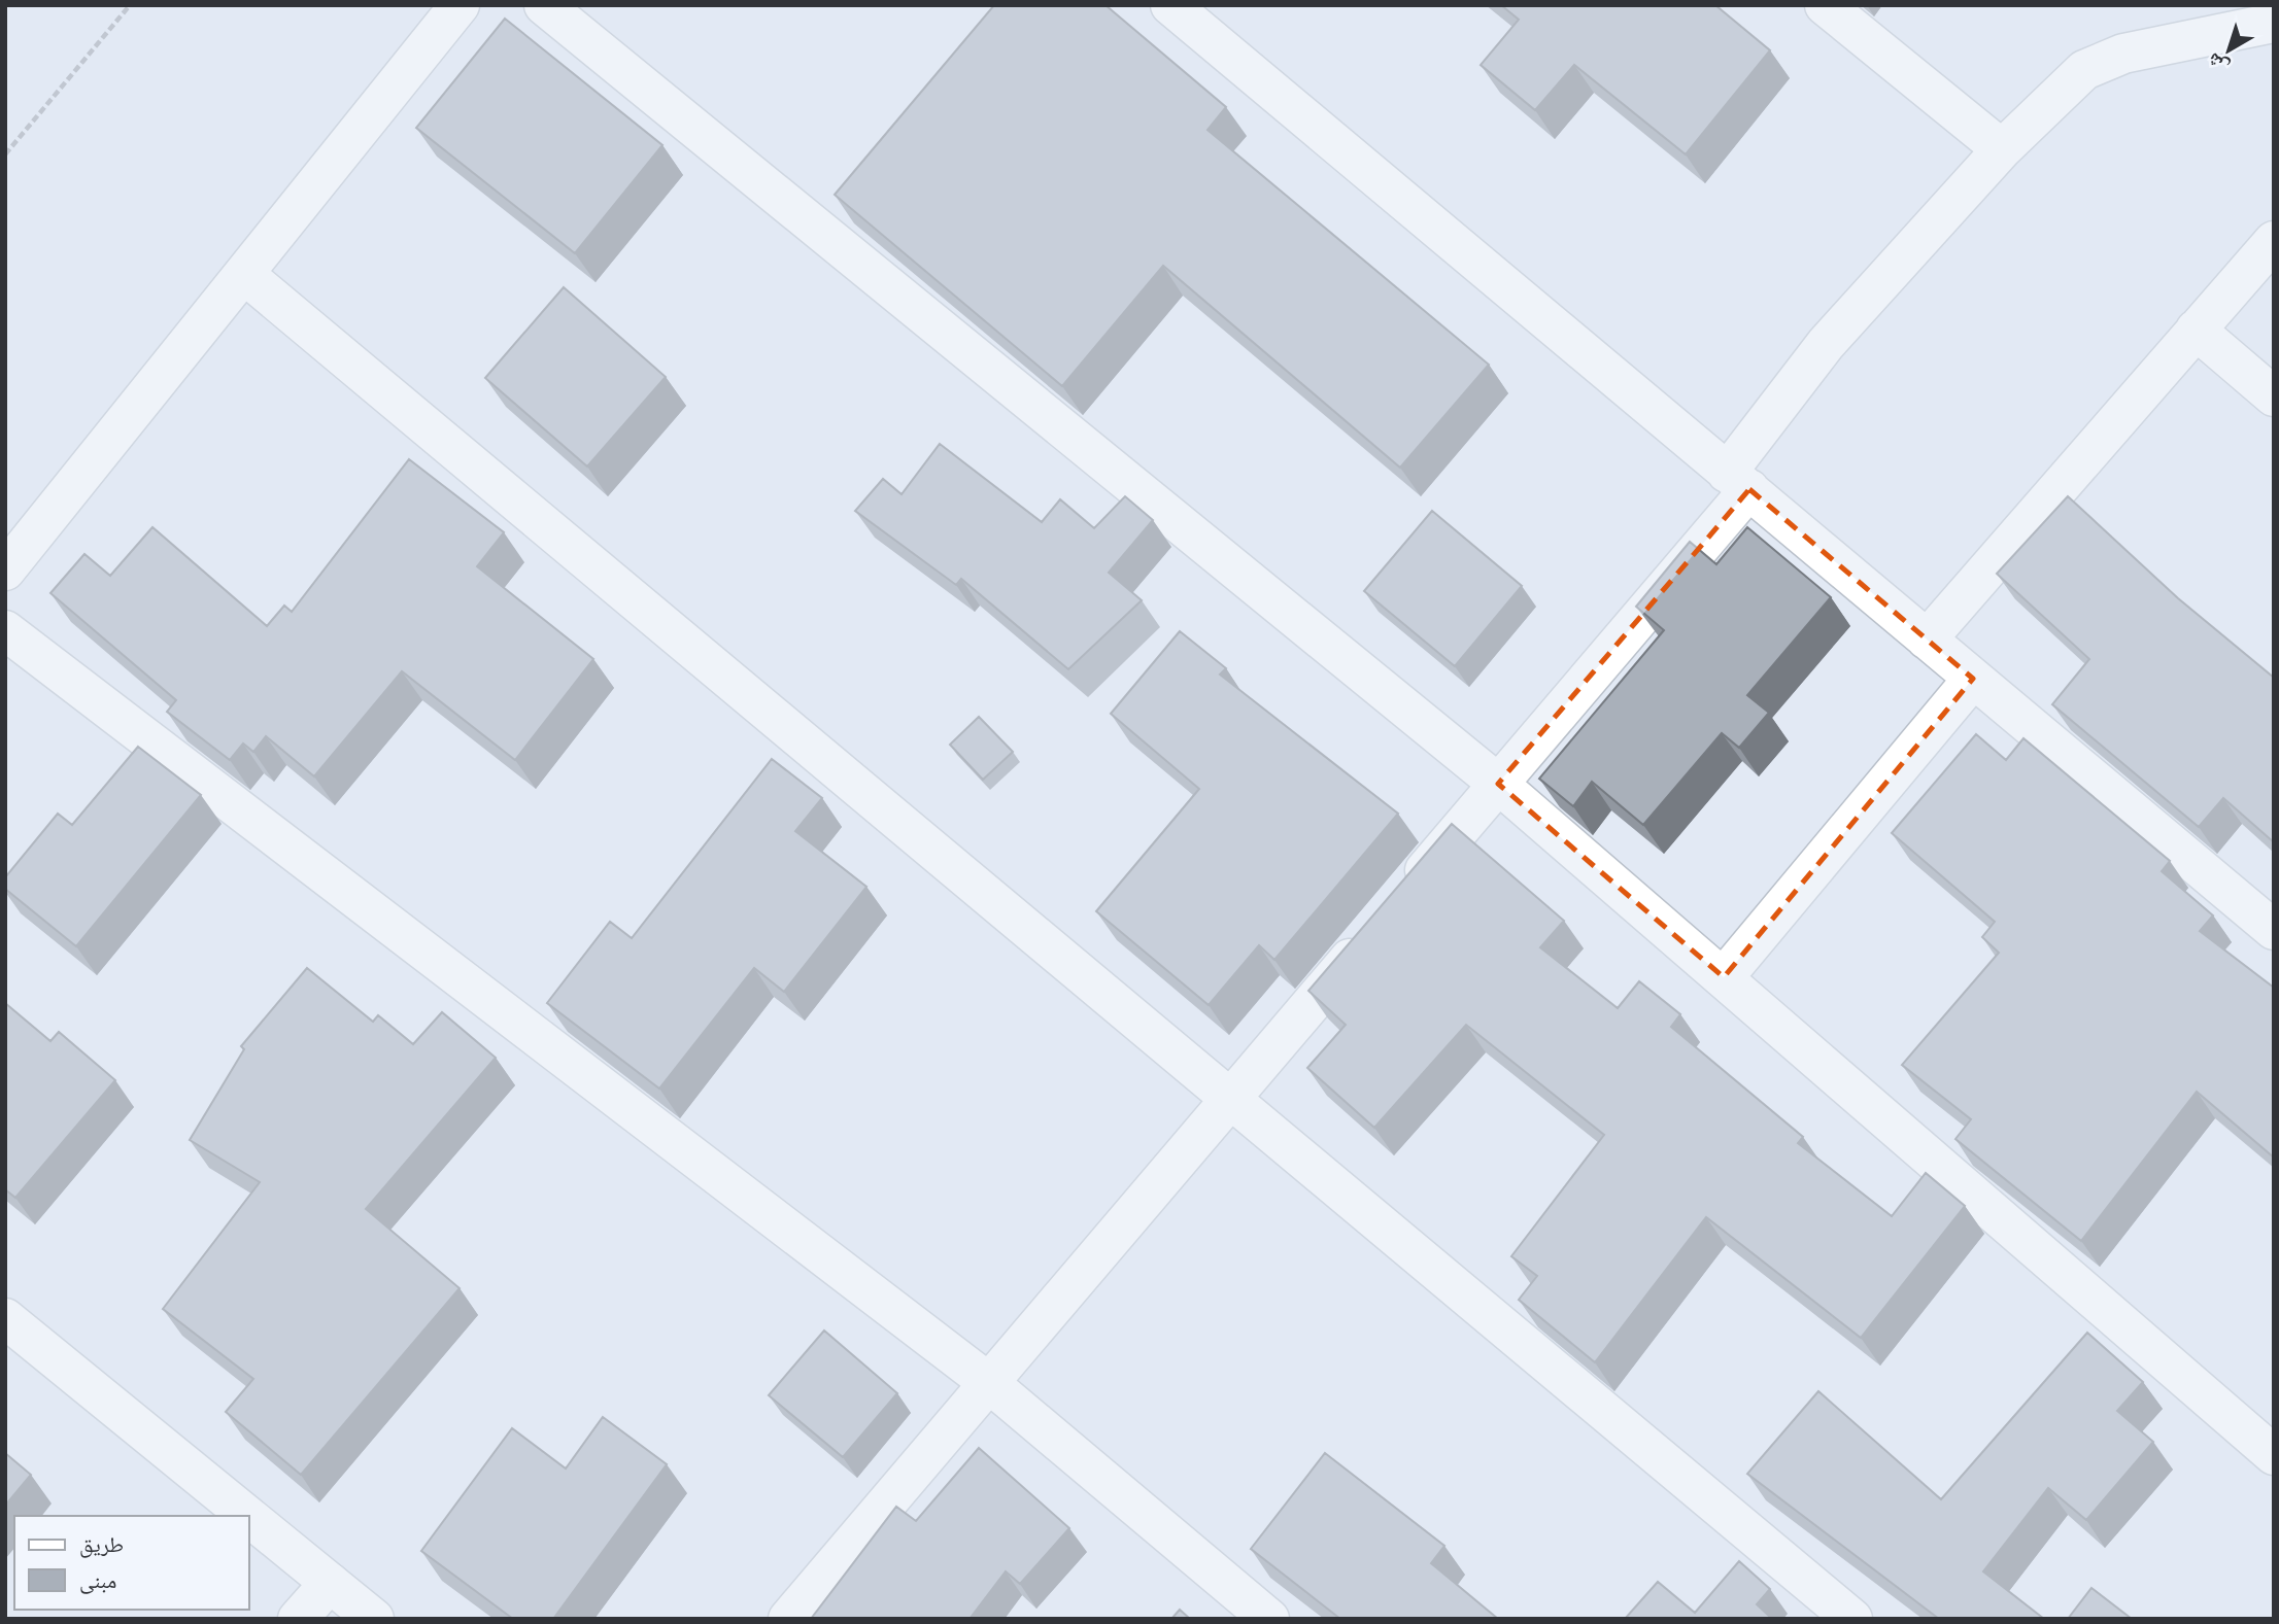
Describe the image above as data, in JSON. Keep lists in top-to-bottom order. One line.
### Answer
{"legend":["طريق","مبنى"],"north":"bottom left"}
